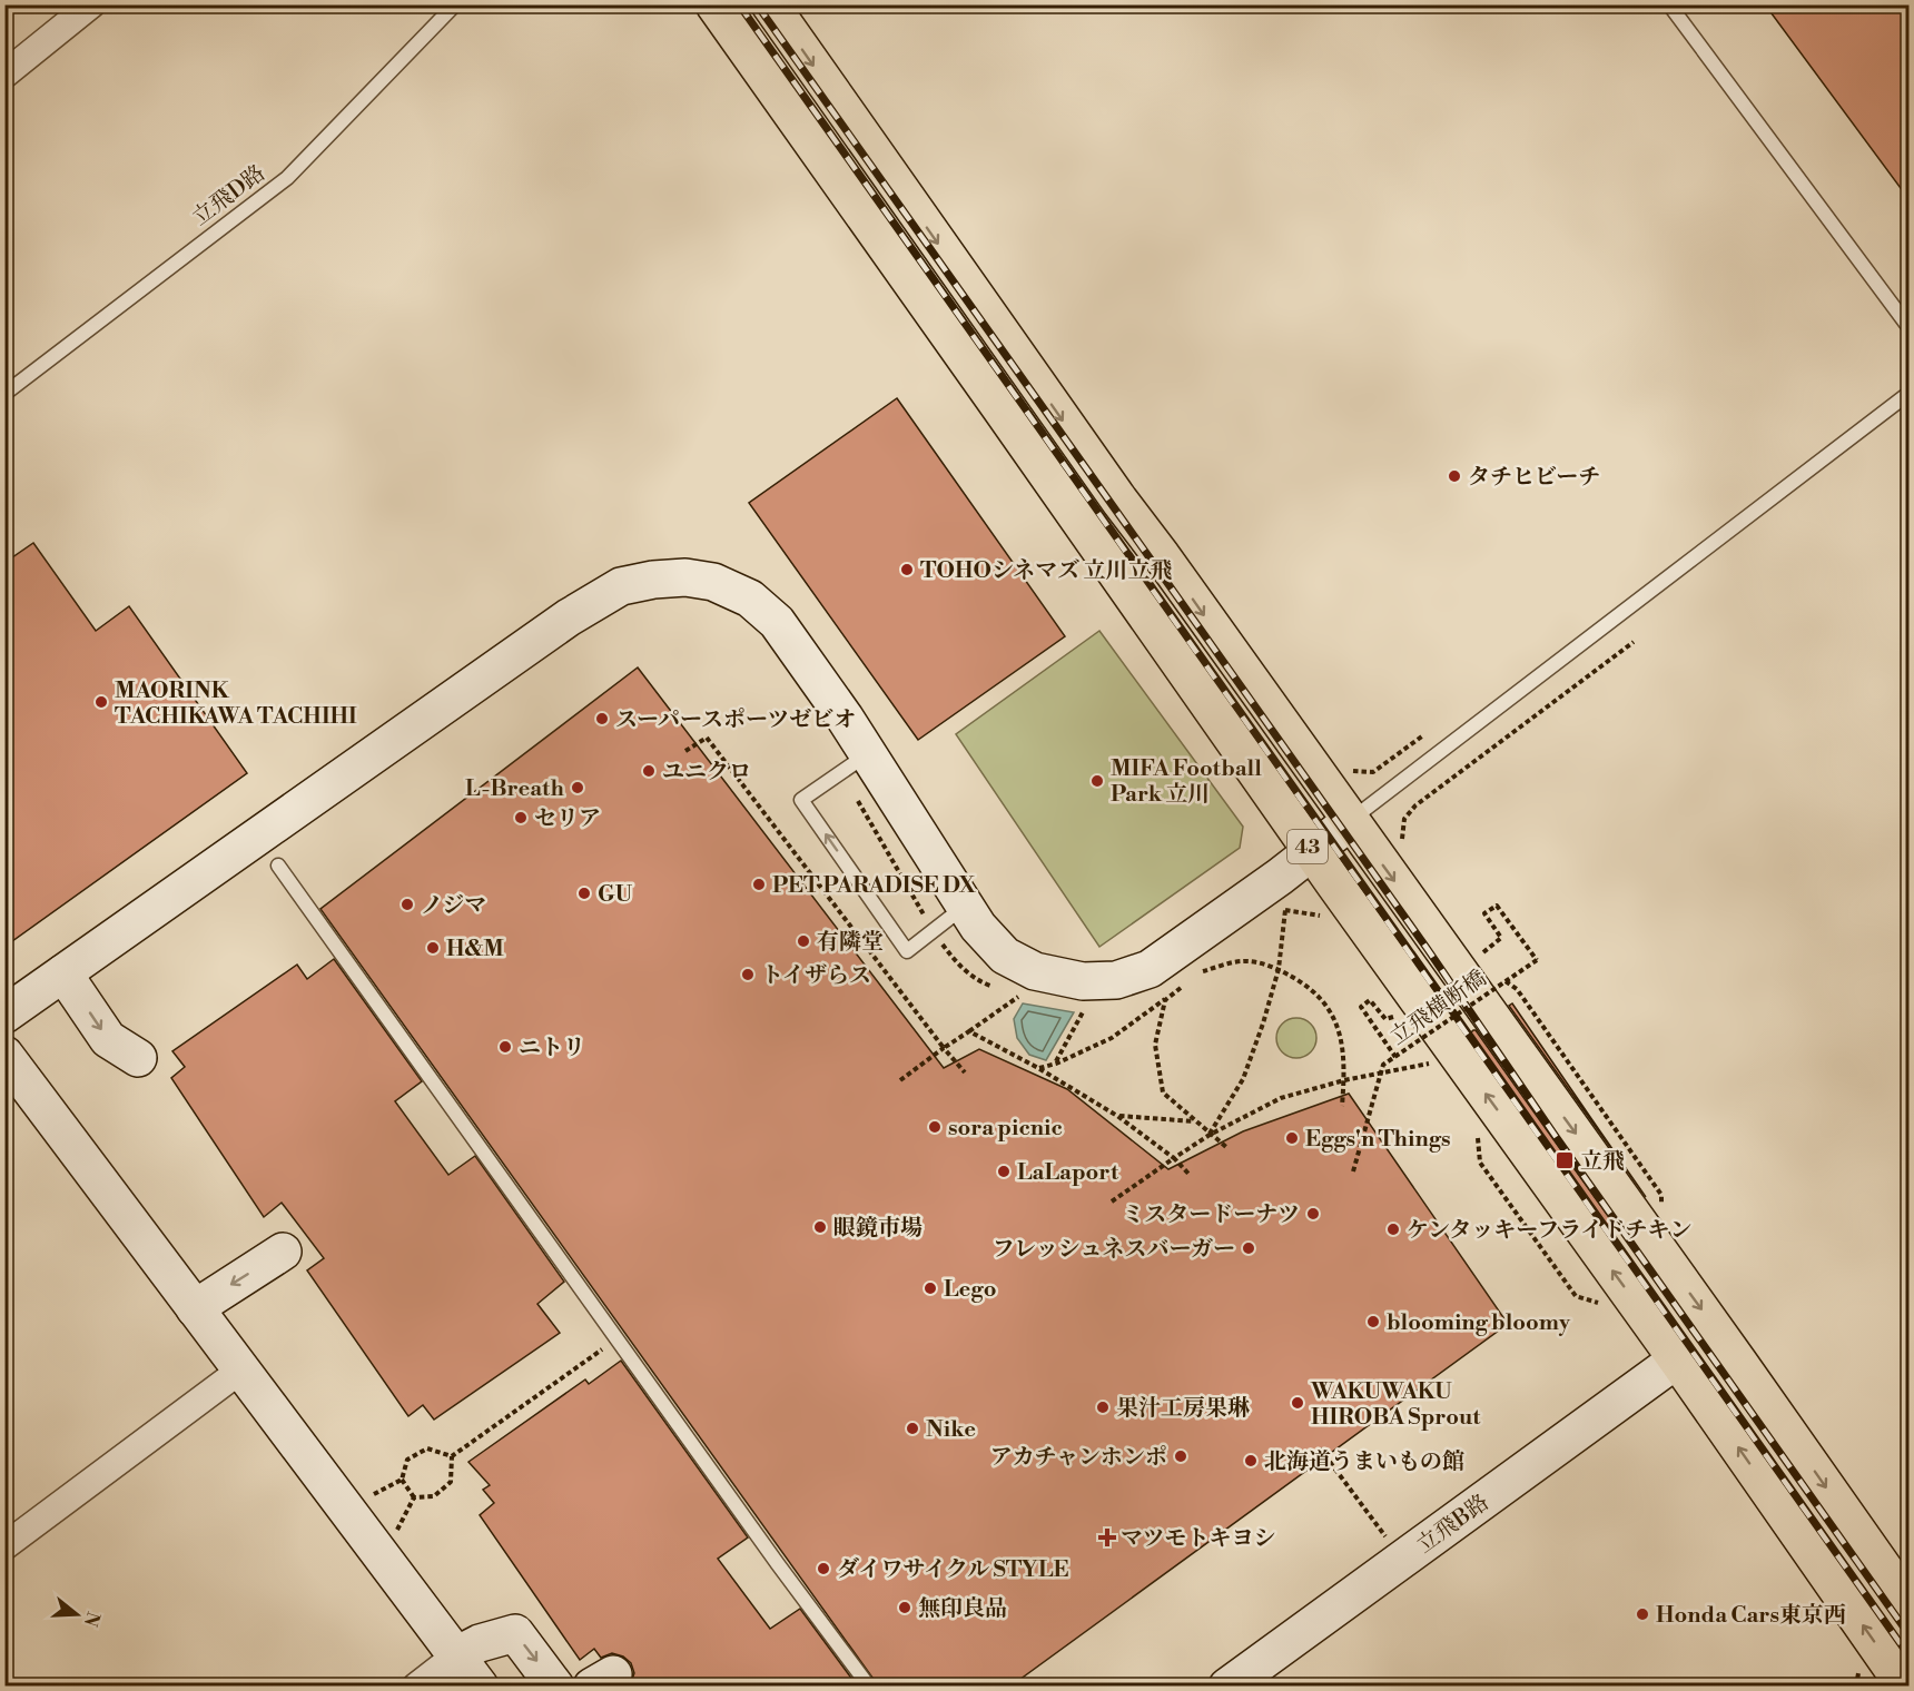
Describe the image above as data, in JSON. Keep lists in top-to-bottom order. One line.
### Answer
{"streets":{"main road":["43"],"street":["立飛B路"],"lane":["立飛D路"],"path":["立飛横断橋"]},"crossings":[["43","立飛B路"]],"places":{"other":["タチヒビーチ","TOHOシネマズ 立川立飛","MAORINK TACHIKAWA TACHIHI","スーパースポーツゼビオ","ユニクロ","MIFA Football Park 立川","L-Breath","セリア","PET PARADISE DX","GU","ノジマ","有隣堂","H&M","トイザらス","ニトリ","sora picnic","Eggs'n Things","LaLaport","ミスタードーナツ","眼鏡市場","ケンタッキーフライドチキン","フレッシュネスバーガー","Lego","blooming bloomy","WAKUWAKU HIROBA Sprout","果汁工房果琳","Nike","アカチャンホンポ","北海道うまいもの館","ダイワサイクル STYLE","無印良品","Honda Cars東京西"],"transit":["立飛"],"health":["マツモトキヨシ"]},"north":"right"}
